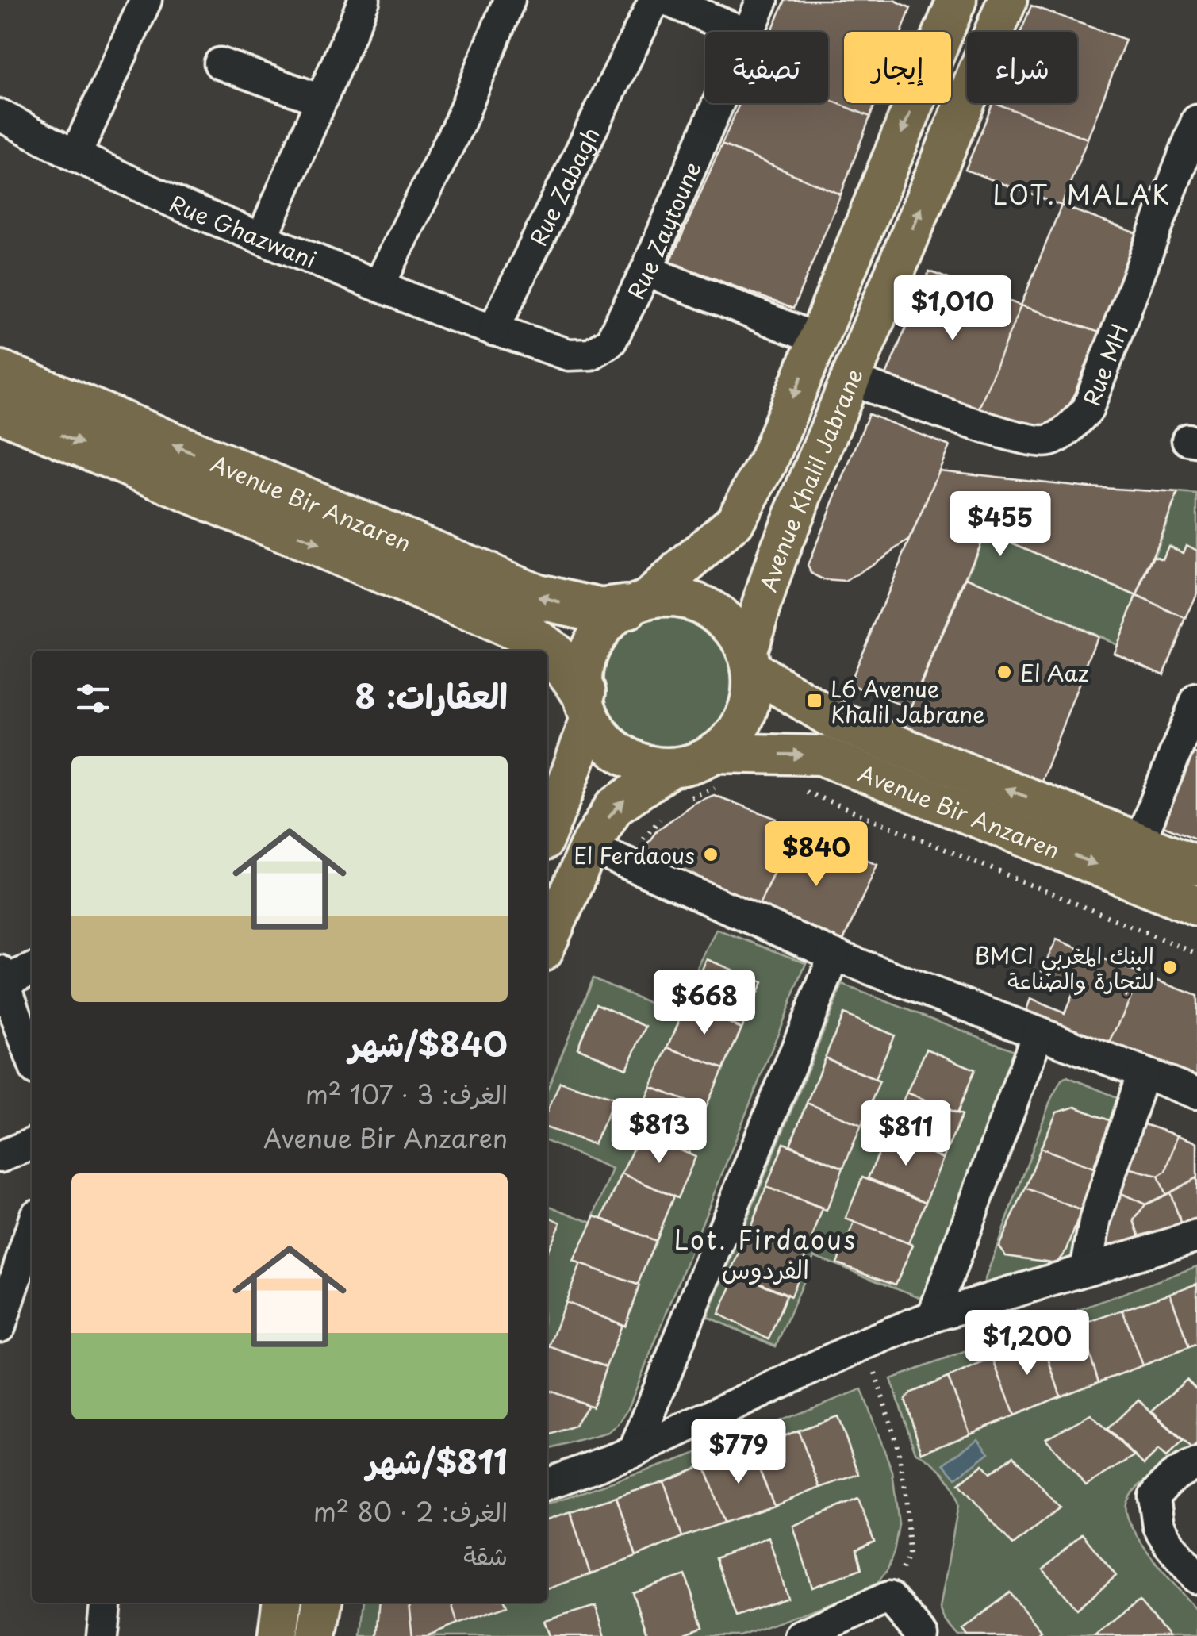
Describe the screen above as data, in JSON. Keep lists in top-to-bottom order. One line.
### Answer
{"streets":{"highway":["Avenue Bir Anzaren"],"main road":["Avenue Khalil Jabrane"],"street":["Rue Zabagh","Rue Zaytoune","Rue Ghazwani","Rue MH"]},"crossings":[["Rue Zabagh","Rue Zaytoune"],["Rue Zabagh","Rue Ghazwani"],["Rue Zaytoune","Rue Ghazwani"],["Rue MH","Avenue Khalil Jabrane"],["Avenue Khalil Jabrane","Avenue Bir Anzaren"]],"districts":["LOT. MALAK","Lot. Firdaous الفردوس"],"places":{"other":["El Aaz","El Ferdaous","BMCI البنك المغربي للتجارة والصناعة"],"transit":["L6 Avenue Khalil Jabrane"]},"page":{"chip":["شراء","إيجار","تصفية"],"price":["$1,010","$455","$840","$668","$813","$811","$1,200","$779"],"heading":"العقارات: 8","list":[{"name":"$840/شهر","note":"الغرف: 3 · 107 m² · Avenue Bir Anzaren"},{"name":"$811/شهر","note":"الغرف: 2 · 80 m² · شقة"}]}}
